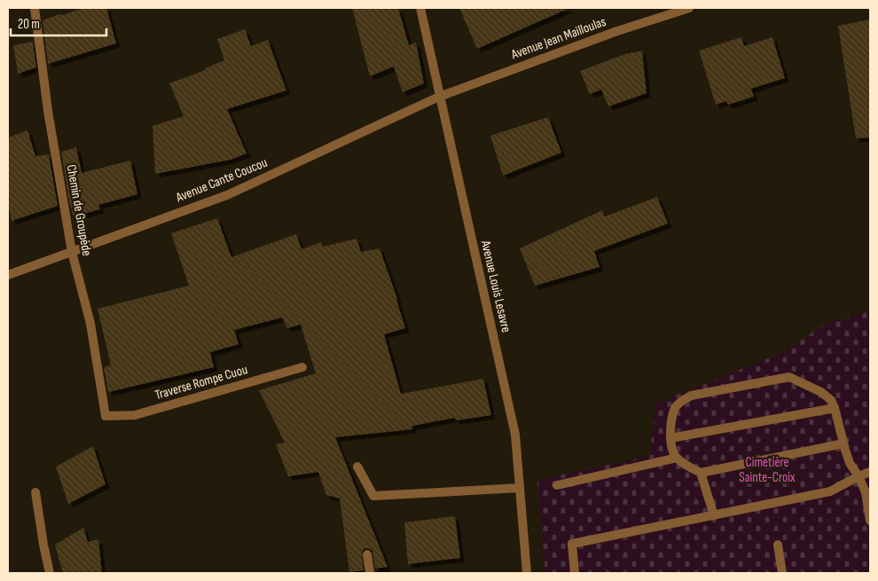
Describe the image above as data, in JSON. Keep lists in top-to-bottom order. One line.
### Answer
{"streets":{"street":["Avenue Jean Mailloulas","Avenue Cante Coucou","Chemin de Groupède","Avenue Louis Lesavre","Traverse Rompe Cuou"]},"crossings":[["Avenue Jean Mailloulas","Avenue Cante Coucou"],["Avenue Jean Mailloulas","Avenue Louis Lesavre"],["Avenue Cante Coucou","Chemin de Groupède"],["Avenue Cante Coucou","Avenue Louis Lesavre"],["Chemin de Groupède","Traverse Rompe Cuou"]],"parks":["Cimetière Sainte-Croix"],"scale_bar":"20 m"}
